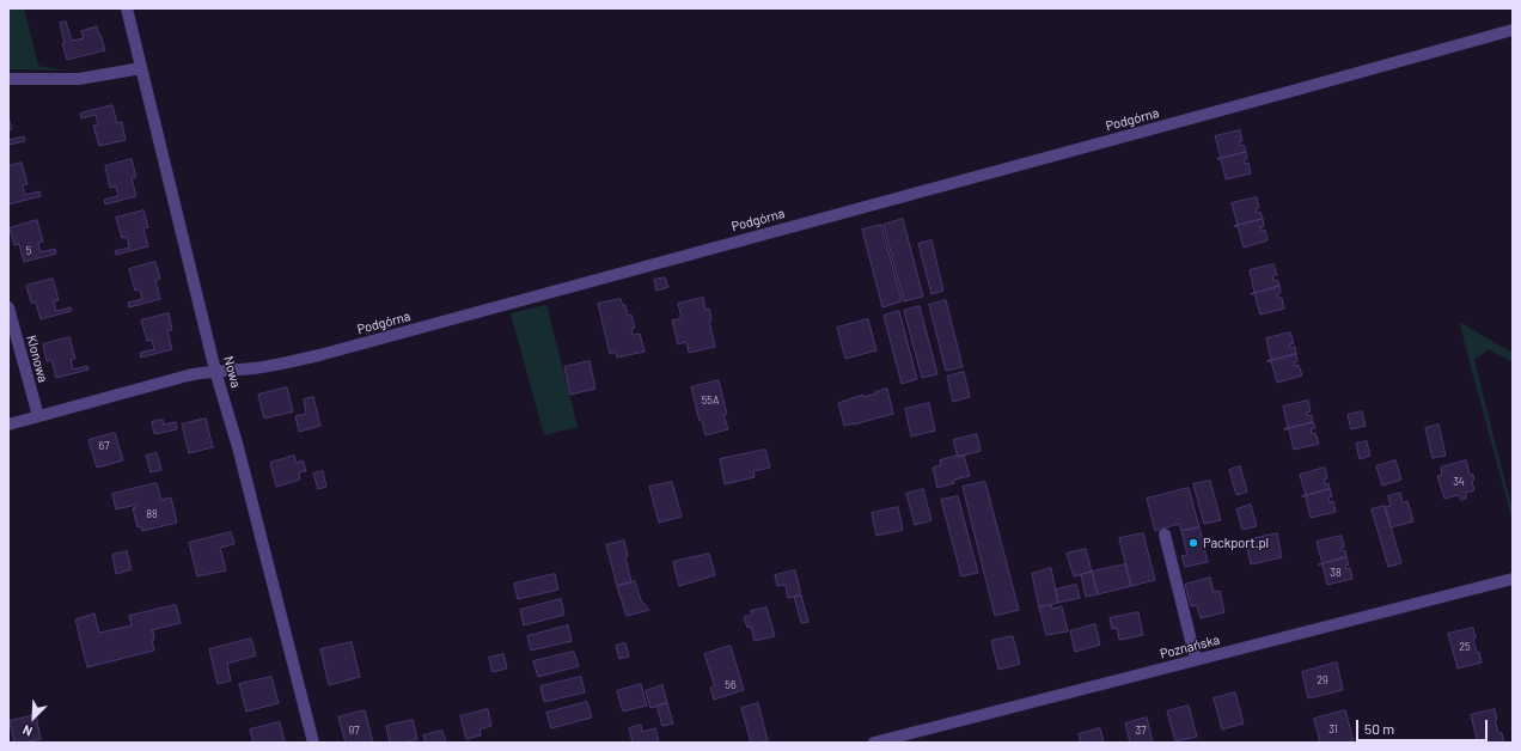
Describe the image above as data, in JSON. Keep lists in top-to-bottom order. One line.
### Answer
{"streets":{"street":["Podgórna","Klonowa","Nowa","Poznańska"]},"crossings":[["Podgórna","Klonowa"],["Podgórna","Nowa"]],"places":["Packport.pl"],"house_numbers":["5","55A","67","34","88","38","25","29","56","31","97","37"],"scale_bar":"50 m","north":"bottom left"}
